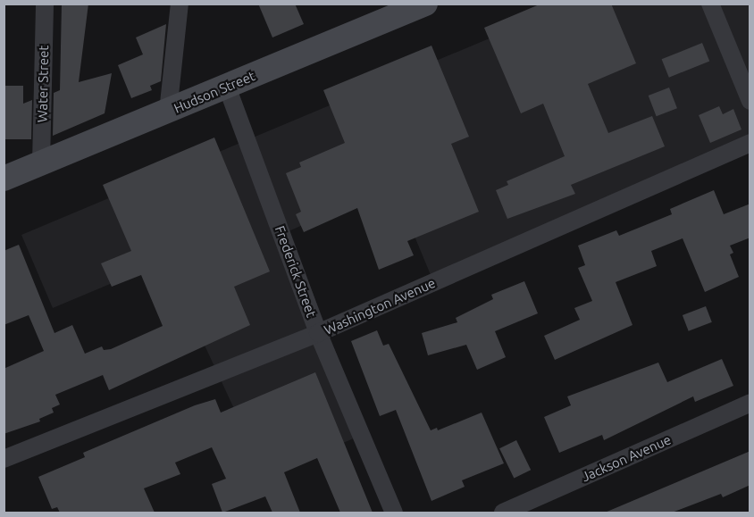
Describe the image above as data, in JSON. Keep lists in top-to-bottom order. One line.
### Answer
{"streets":{"main road":["Hudson Street"],"street":["Water Street","Frederick Street","Washington Avenue","Jackson Avenue"]},"crossings":[["Water Street","Hudson Street"],["Hudson Street","Frederick Street"],["Frederick Street","Washington Avenue"]]}
